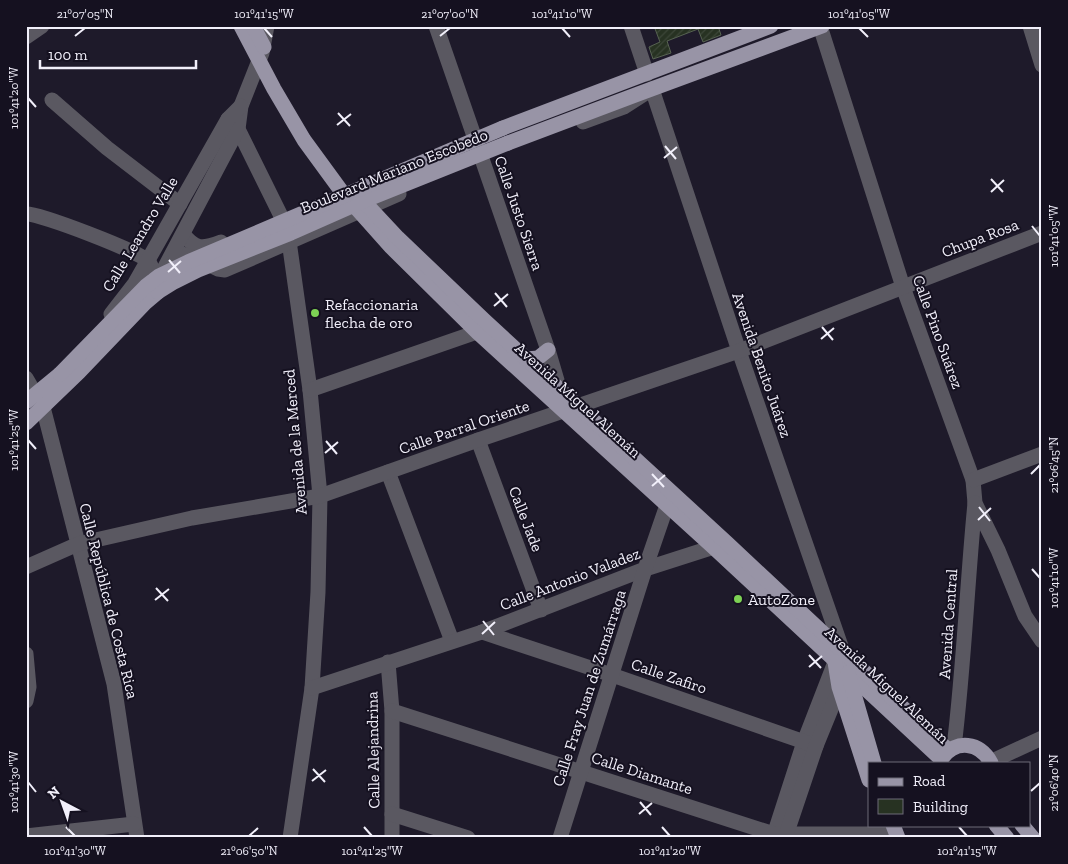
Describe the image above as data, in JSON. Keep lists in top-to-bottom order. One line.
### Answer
{"streets":{"main road":["Boulevard Mariano Escobedo","Avenida Miguel Alemán"],"street":["Calle Justo Sierra","Calle Leandro Valle","Chupa Rosa","Calle Pino Suárez","Avenida Benito Juárez","Calle Parral Oriente","Avenida de la Merced","Calle Jade","Calle Antonio Valadez","Calle República de Costa Rica","Avenida Central","Calle Zafiro","Calle Fray Juan de Zumárraga","Calle Alejandrina","Calle Diamante"]},"crossings":[["Boulevard Mariano Escobedo","Calle Leandro Valle"],["Boulevard Mariano Escobedo","Calle Pino Suárez"],["Boulevard Mariano Escobedo","Avenida Benito Juárez"],["Boulevard Mariano Escobedo","Calle República de Costa Rica"],["Calle Justo Sierra","Avenida Miguel Alemán"],["Calle Justo Sierra","Calle Parral Oriente"],["Calle Leandro Valle","Avenida Miguel Alemán"],["Calle Leandro Valle","Avenida de la Merced"],["Calle Leandro Valle","Calle República de Costa Rica"],["Chupa Rosa","Calle Pino Suárez"],["Chupa Rosa","Calle Parral Oriente"],["Calle Pino Suárez","Calle Parral Oriente"],["Calle Pino Suárez","Avenida Central"],["Avenida Benito Juárez","Avenida Miguel Alemán"],["Avenida Benito Juárez","Calle Parral Oriente"],["Avenida Miguel Alemán","Calle Parral Oriente"],["Avenida Miguel Alemán","Calle Antonio Valadez"],["Avenida Miguel Alemán","Avenida Central"],["Avenida Miguel Alemán","Calle Fray Juan de Zumárraga"],["Calle Parral Oriente","Avenida de la Merced"],["Calle Parral Oriente","Calle Jade"],["Calle Parral Oriente","Calle República de Costa Rica"],["Avenida de la Merced","Calle Antonio Valadez"],["Calle Jade","Calle Antonio Valadez"],["Calle Antonio Valadez","Calle Zafiro"],["Calle Antonio Valadez","Calle Fray Juan de Zumárraga"],["Calle Antonio Valadez","Calle Alejandrina"],["Calle Zafiro","Calle Fray Juan de Zumárraga"],["Calle Fray Juan de Zumárraga","Calle Diamante"],["Calle Alejandrina","Calle Diamante"]],"places":["Refaccionaria flecha de oro","AutoZone"],"legend":["Road","Building"],"scale_bar":"100 m","north":"top left","coordinates":["21°07'05\"N","101°41'15\"W","21°07'00\"N","101°41'10\"W","101°41'05\"W","101°41'20\"W","101°41'25\"W","21°06'45\"N","101°41'30\"W","21°06'40\"N","21°06'50\"N"]}
